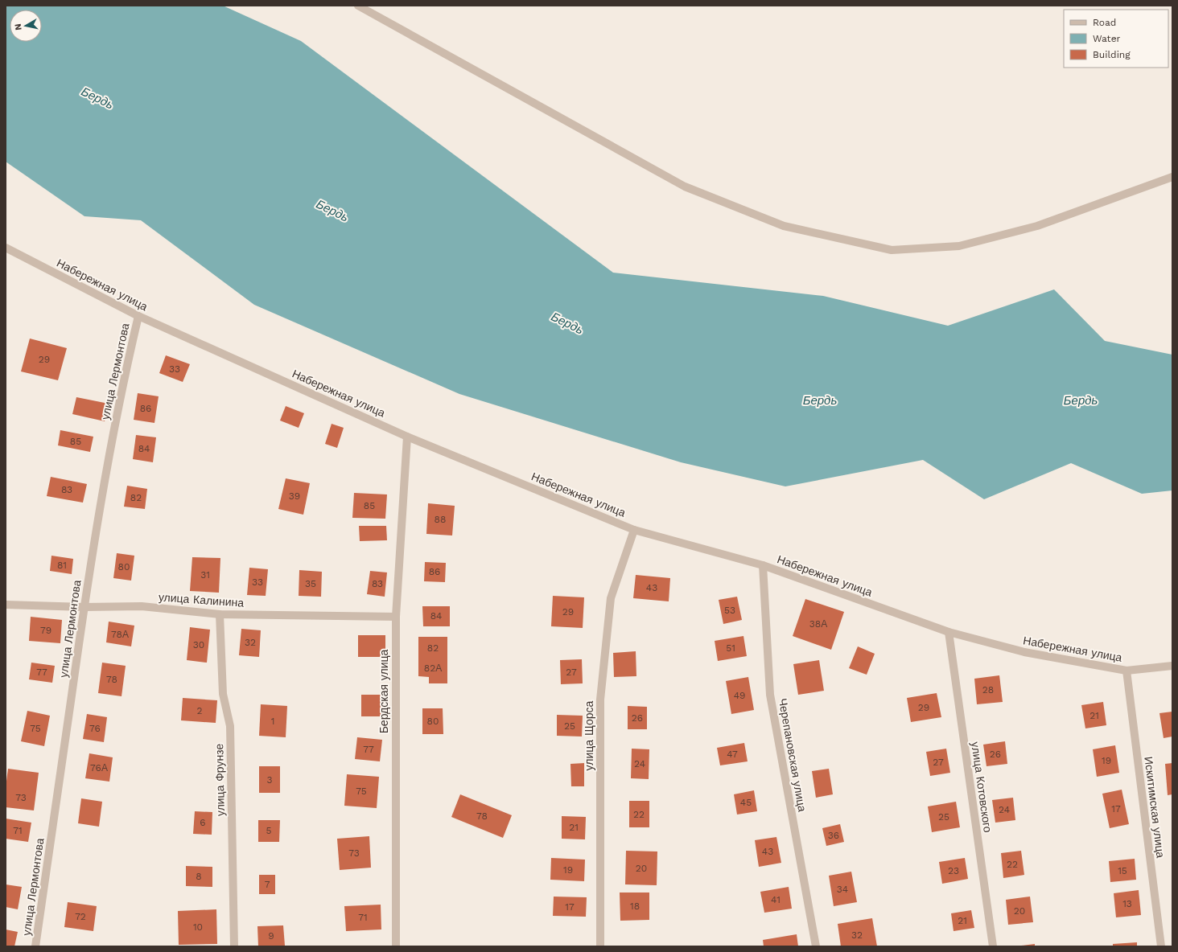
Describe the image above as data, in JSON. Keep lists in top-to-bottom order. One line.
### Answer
{"streets":{"street":["Набережная улица","улица Лермонтова","улица Калинина","Бердская улица","улица Щорса","Черепановская улица","улица Фрунзе","улица Котовского","Искитимская улица"]},"crossings":[["Набережная улица","улица Лермонтова"],["Набережная улица","Бердская улица"],["Набережная улица","улица Щорса"],["Набережная улица","Черепановская улица"],["Набережная улица","улица Котовского"],["Набережная улица","Искитимская улица"],["улица Лермонтова","улица Калинина"],["улица Калинина","Бердская улица"],["улица Калинина","улица Фрунзе"]],"water":["Бердь"],"house_numbers":["29","33","86","85","84","83","39","82","85","88","81","80","86","31","33","35","83","43","53","29","84","38А","79","78А","32","30","82","51","82А","77","27","78","28","49","29","2","21","26","1","80","25","75","76","77","47","26","19","27","24","76А","3","75","73","45","17","24","22","78","25","6","21","71","5","36","43","73","22","20","19","23","15","8","7","34","41","13","18","17","20","72","71","21","10","32","9"],"legend":["Road","Water","Building"],"north":"left"}
